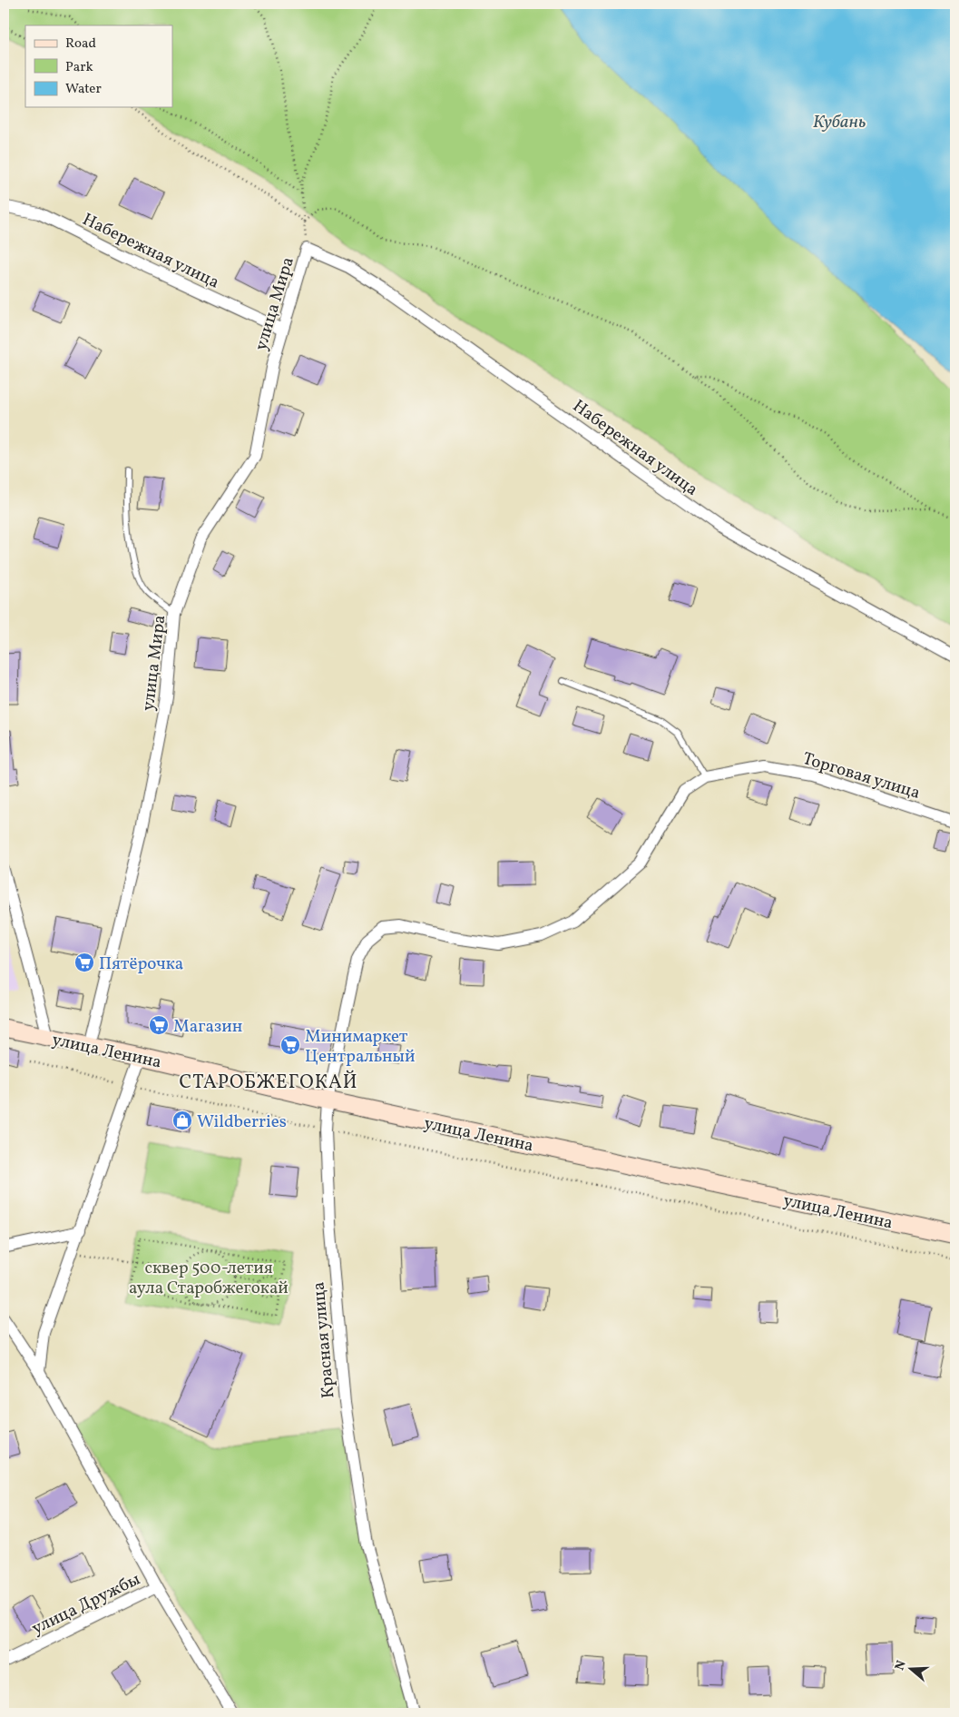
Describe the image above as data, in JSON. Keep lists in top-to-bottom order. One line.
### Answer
{"streets":{"street":["Набережная улица","улица Мира","Торговая улица","улица Ленина","Красная улица","улица Дружбы"]},"crossings":[["Набережная улица","улица Мира"],["улица Мира","улица Ленина"],["Торговая улица","Красная улица"],["улица Ленина","Красная улица"]],"districts":["СТАРОБЖЕГОКАЙ"],"water":["Кубань"],"parks":["сквер 500-летия аула Старобжегокай"],"places":{"supermarket":["Пятёрочка","Магазин","Минимаркет Центральный"],"shop":["Wildberries"]},"legend":["Road","Park","Water"],"north":"left"}
